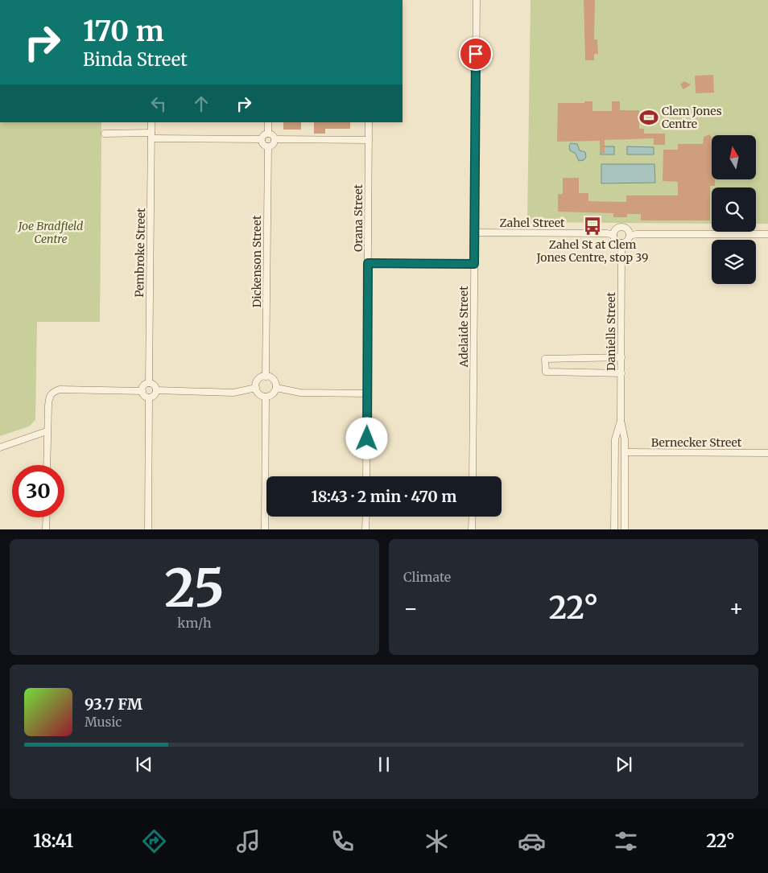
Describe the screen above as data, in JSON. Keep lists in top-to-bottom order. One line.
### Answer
{"streets":{"street":["Orana Street","Zahel Street","Pembroke Street","Dickenson Street","Adelaide Street","Daniells Street","Bernecker Street"]},"crossings":[["Zahel Street","Adelaide Street"],["Zahel Street","Daniells Street"],["Daniells Street","Bernecker Street"]],"parks":["Joe Bradfield Centre"],"places":{"sports":["Clem Jones Centre"],"bus stop":["Zahel St at Clem Jones Centre, stop 39"]},"north":"top","page":{"turn":["170 m","Binda Street"],"limit":"30","trip":"18:43 · 2 min · 470 m","tile":[["25","km/h"],"Climate"],"heat":["−","22°","+"],"song":["93.7 FM","Music"],"tabs":["18:41","22°"]}}
